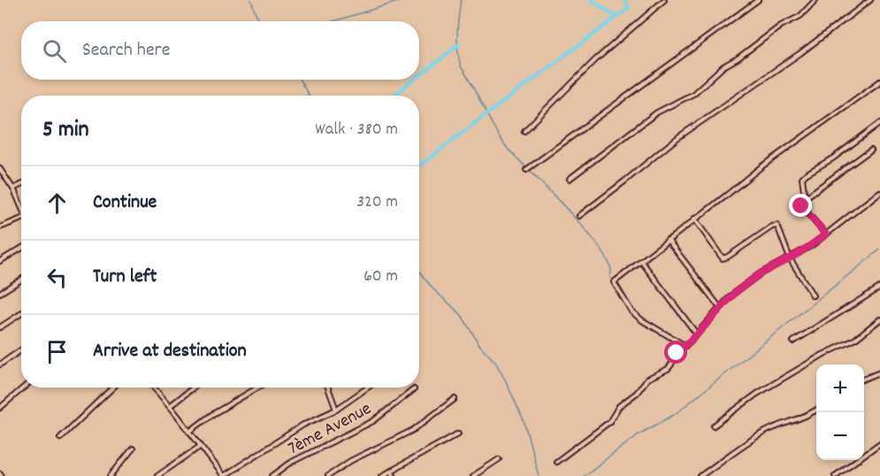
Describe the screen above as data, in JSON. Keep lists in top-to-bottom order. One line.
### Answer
{"streets":{"street":["7ème Avenue"]},"page":{"search":"Search here","heading":["5 min","Walk · 380 m"],"list":[["Continue","320 m"],["Turn left","60 m"],"Arrive at destination"],"map_buttons":["+","−"]}}
